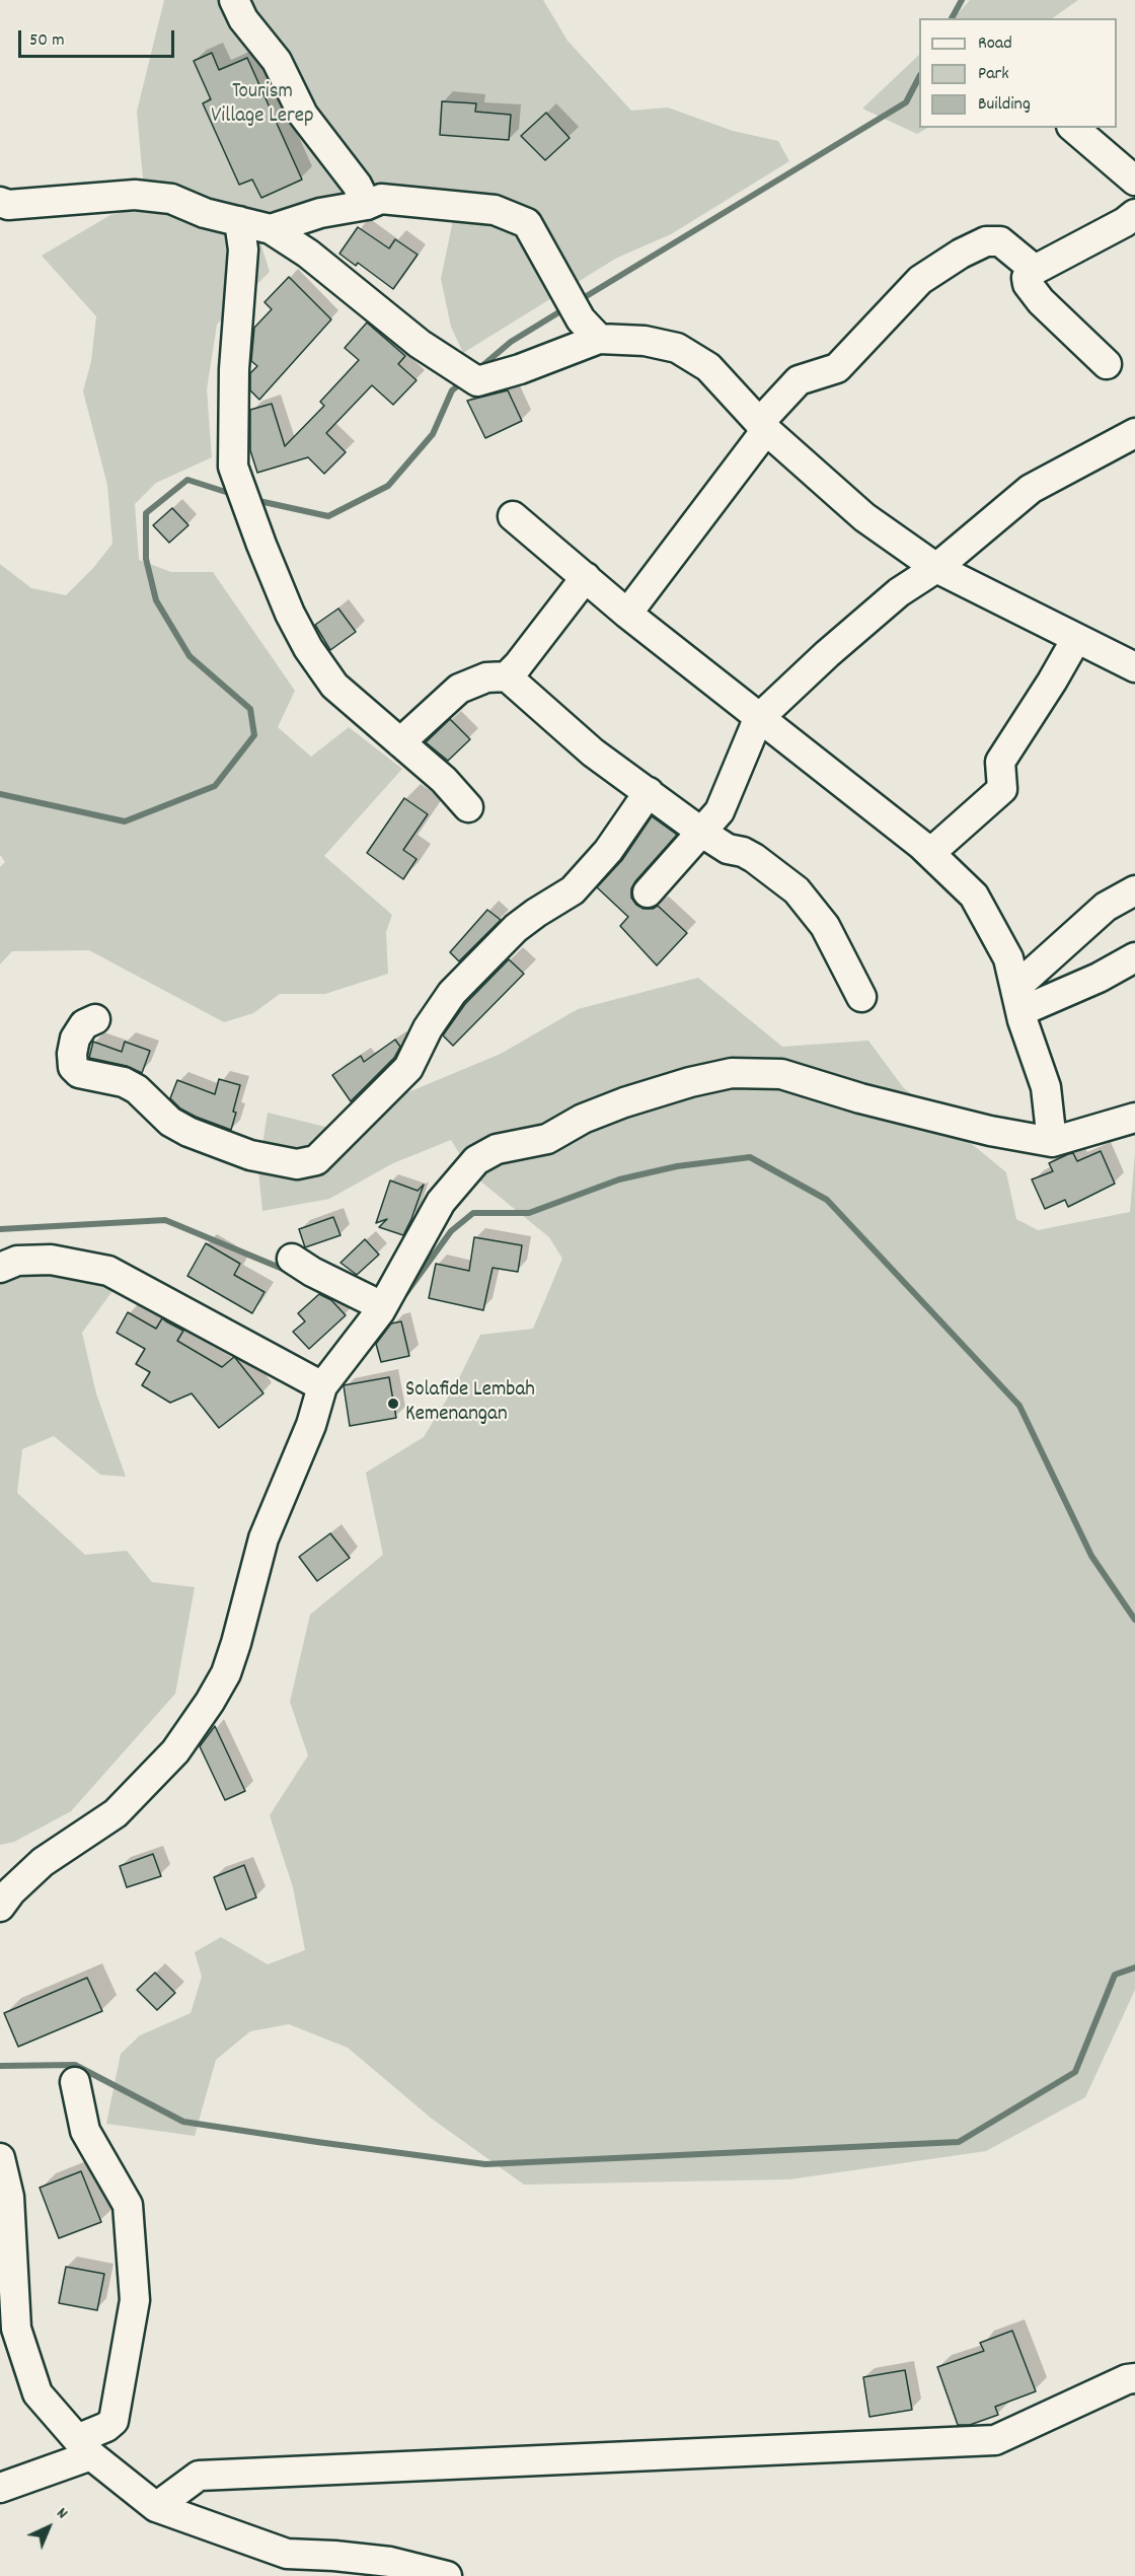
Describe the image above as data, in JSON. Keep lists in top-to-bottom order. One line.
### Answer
{"parks":["Tourism Village Lerep"],"places":["Solafide Lembah Kemenangan"],"legend":["Road","Park","Building"],"scale_bar":"50 m","north":"top right"}
